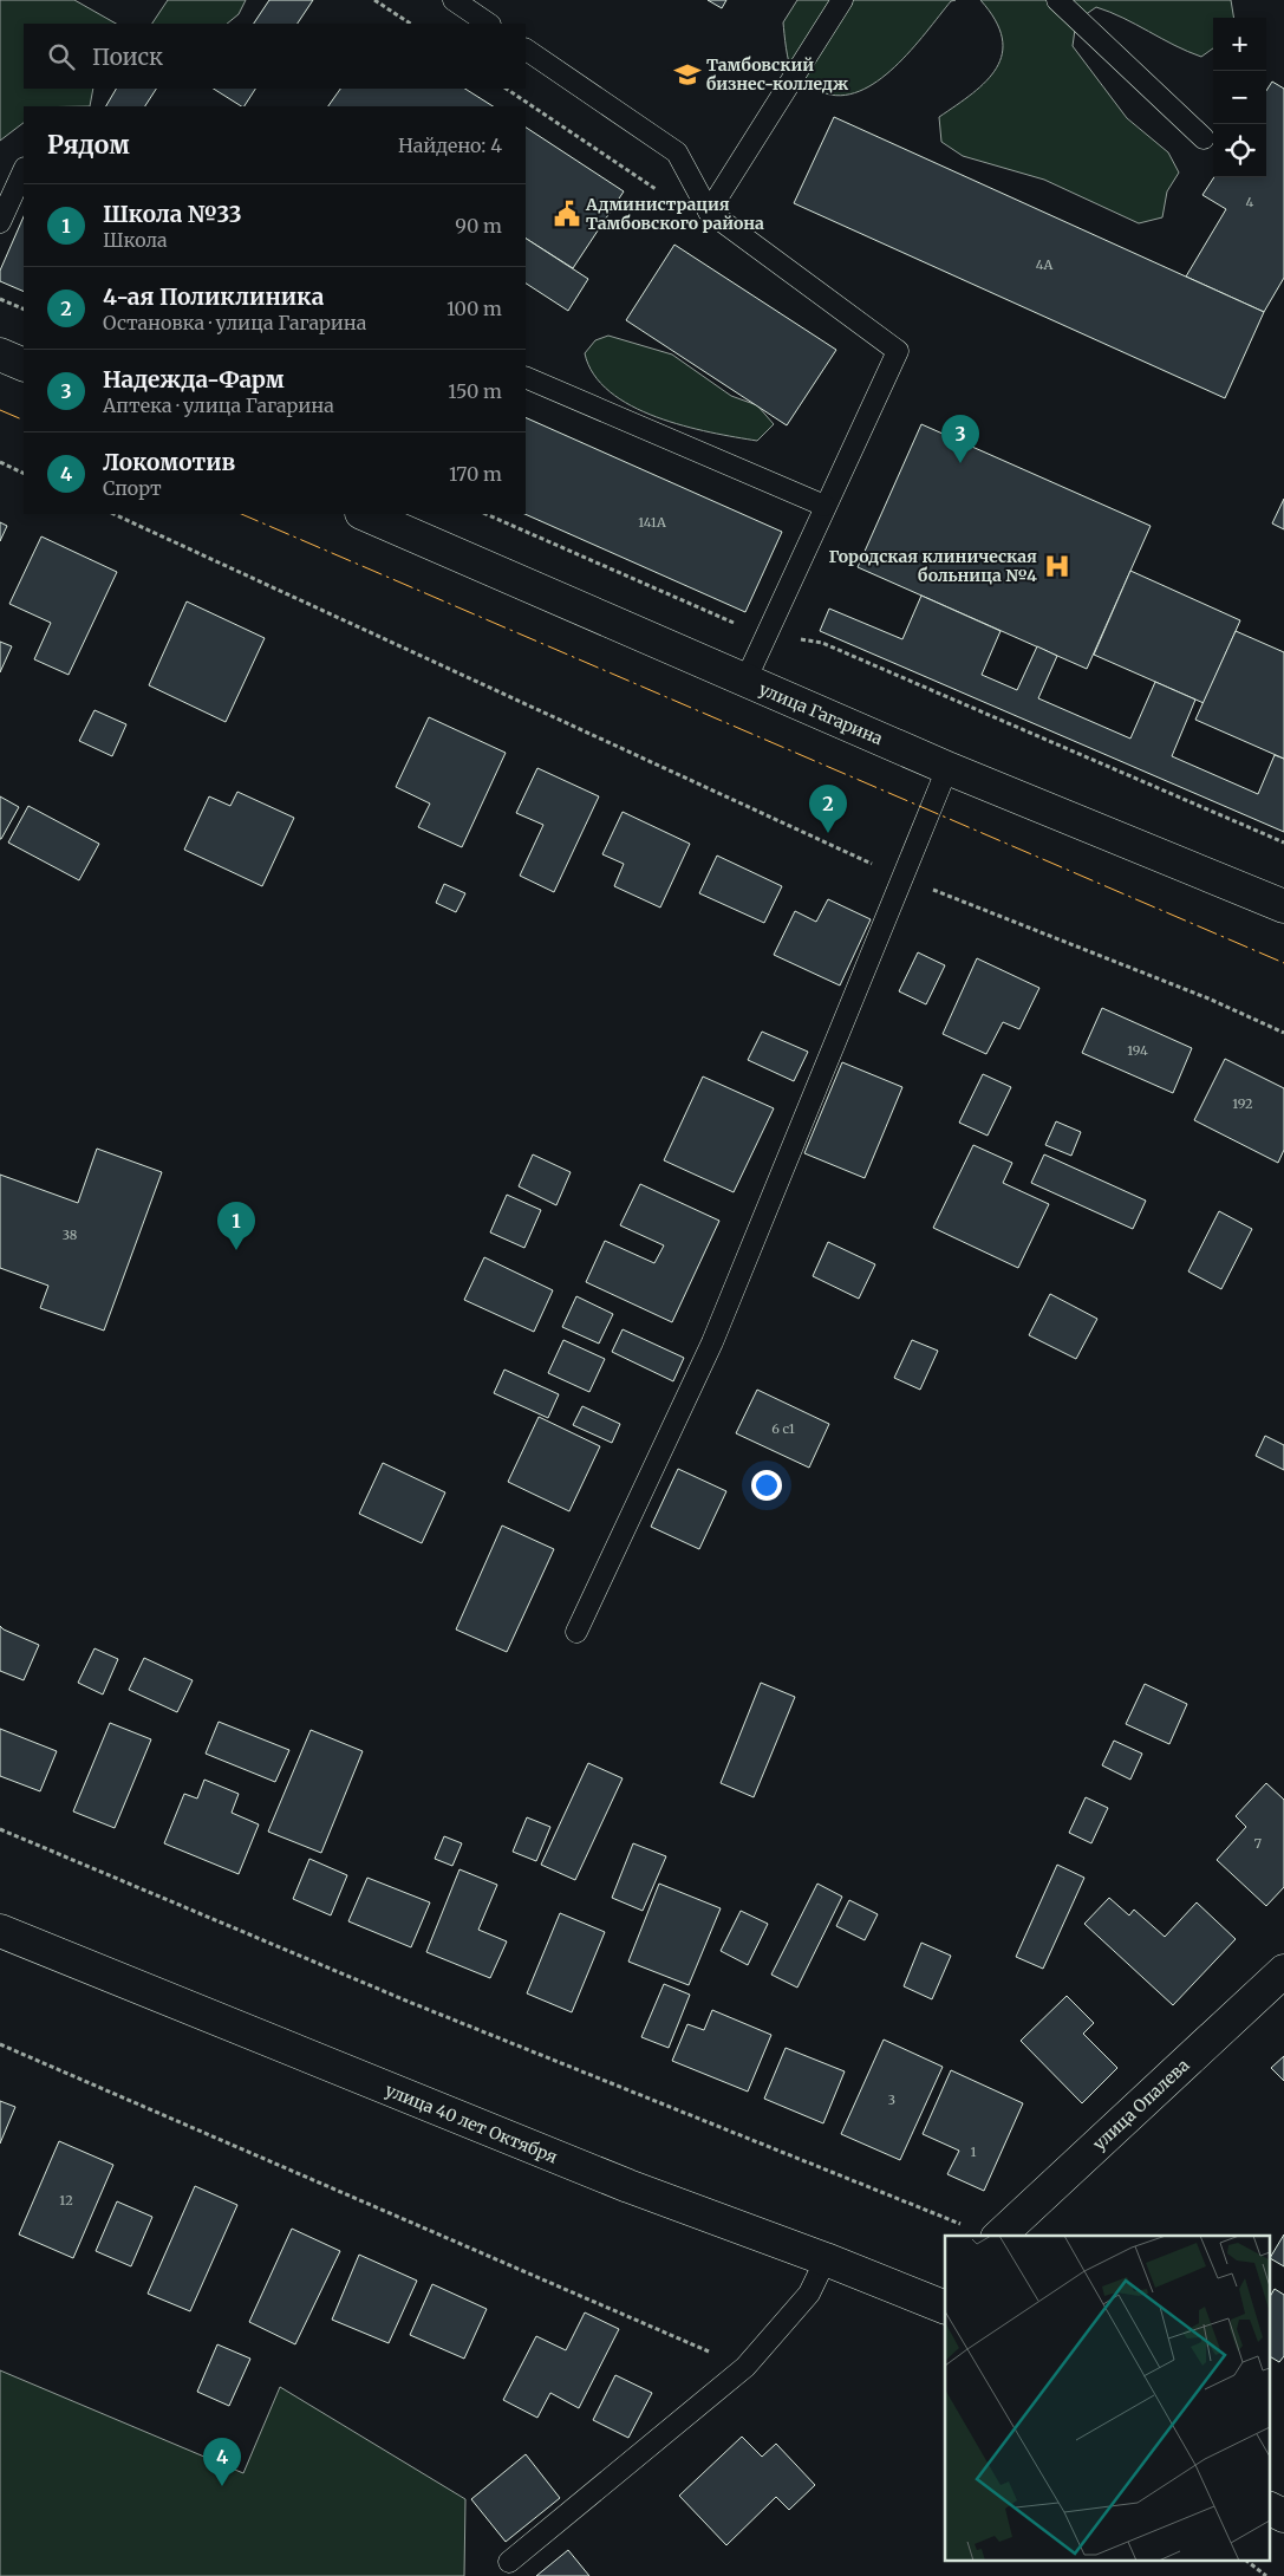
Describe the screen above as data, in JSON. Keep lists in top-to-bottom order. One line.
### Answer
{"streets":{"main road":["улица Гагарина","улица Опалева","улица 40 лет Октября"]},"places":{"school or university":["Тамбовский бизнес-колледж"],"public building":["Администрация Тамбовского района"],"hospital":["Городская клиническая больница №4"]},"house_numbers":["4","4А","141А","194","192","38","6 с1","7","3","1","12"],"page":{"map_buttons":["+","−"],"search":"Поиск","heading":["Рядом","Найдено: 4"],"list":[{"mark":"1","name":"Школа №33","note":"Школа","value":"90 m"},{"mark":"2","name":"4-ая Поликлиника","note":"Остановка · улица Гагарина","value":"100 m"},{"mark":"3","name":"Надежда-Фарм","note":"Аптека · улица Гагарина","value":"150 m"},{"mark":"4","name":"Локомотив","note":"Спорт","value":"170 m"}],"pins":["3","2","1","4"]}}
